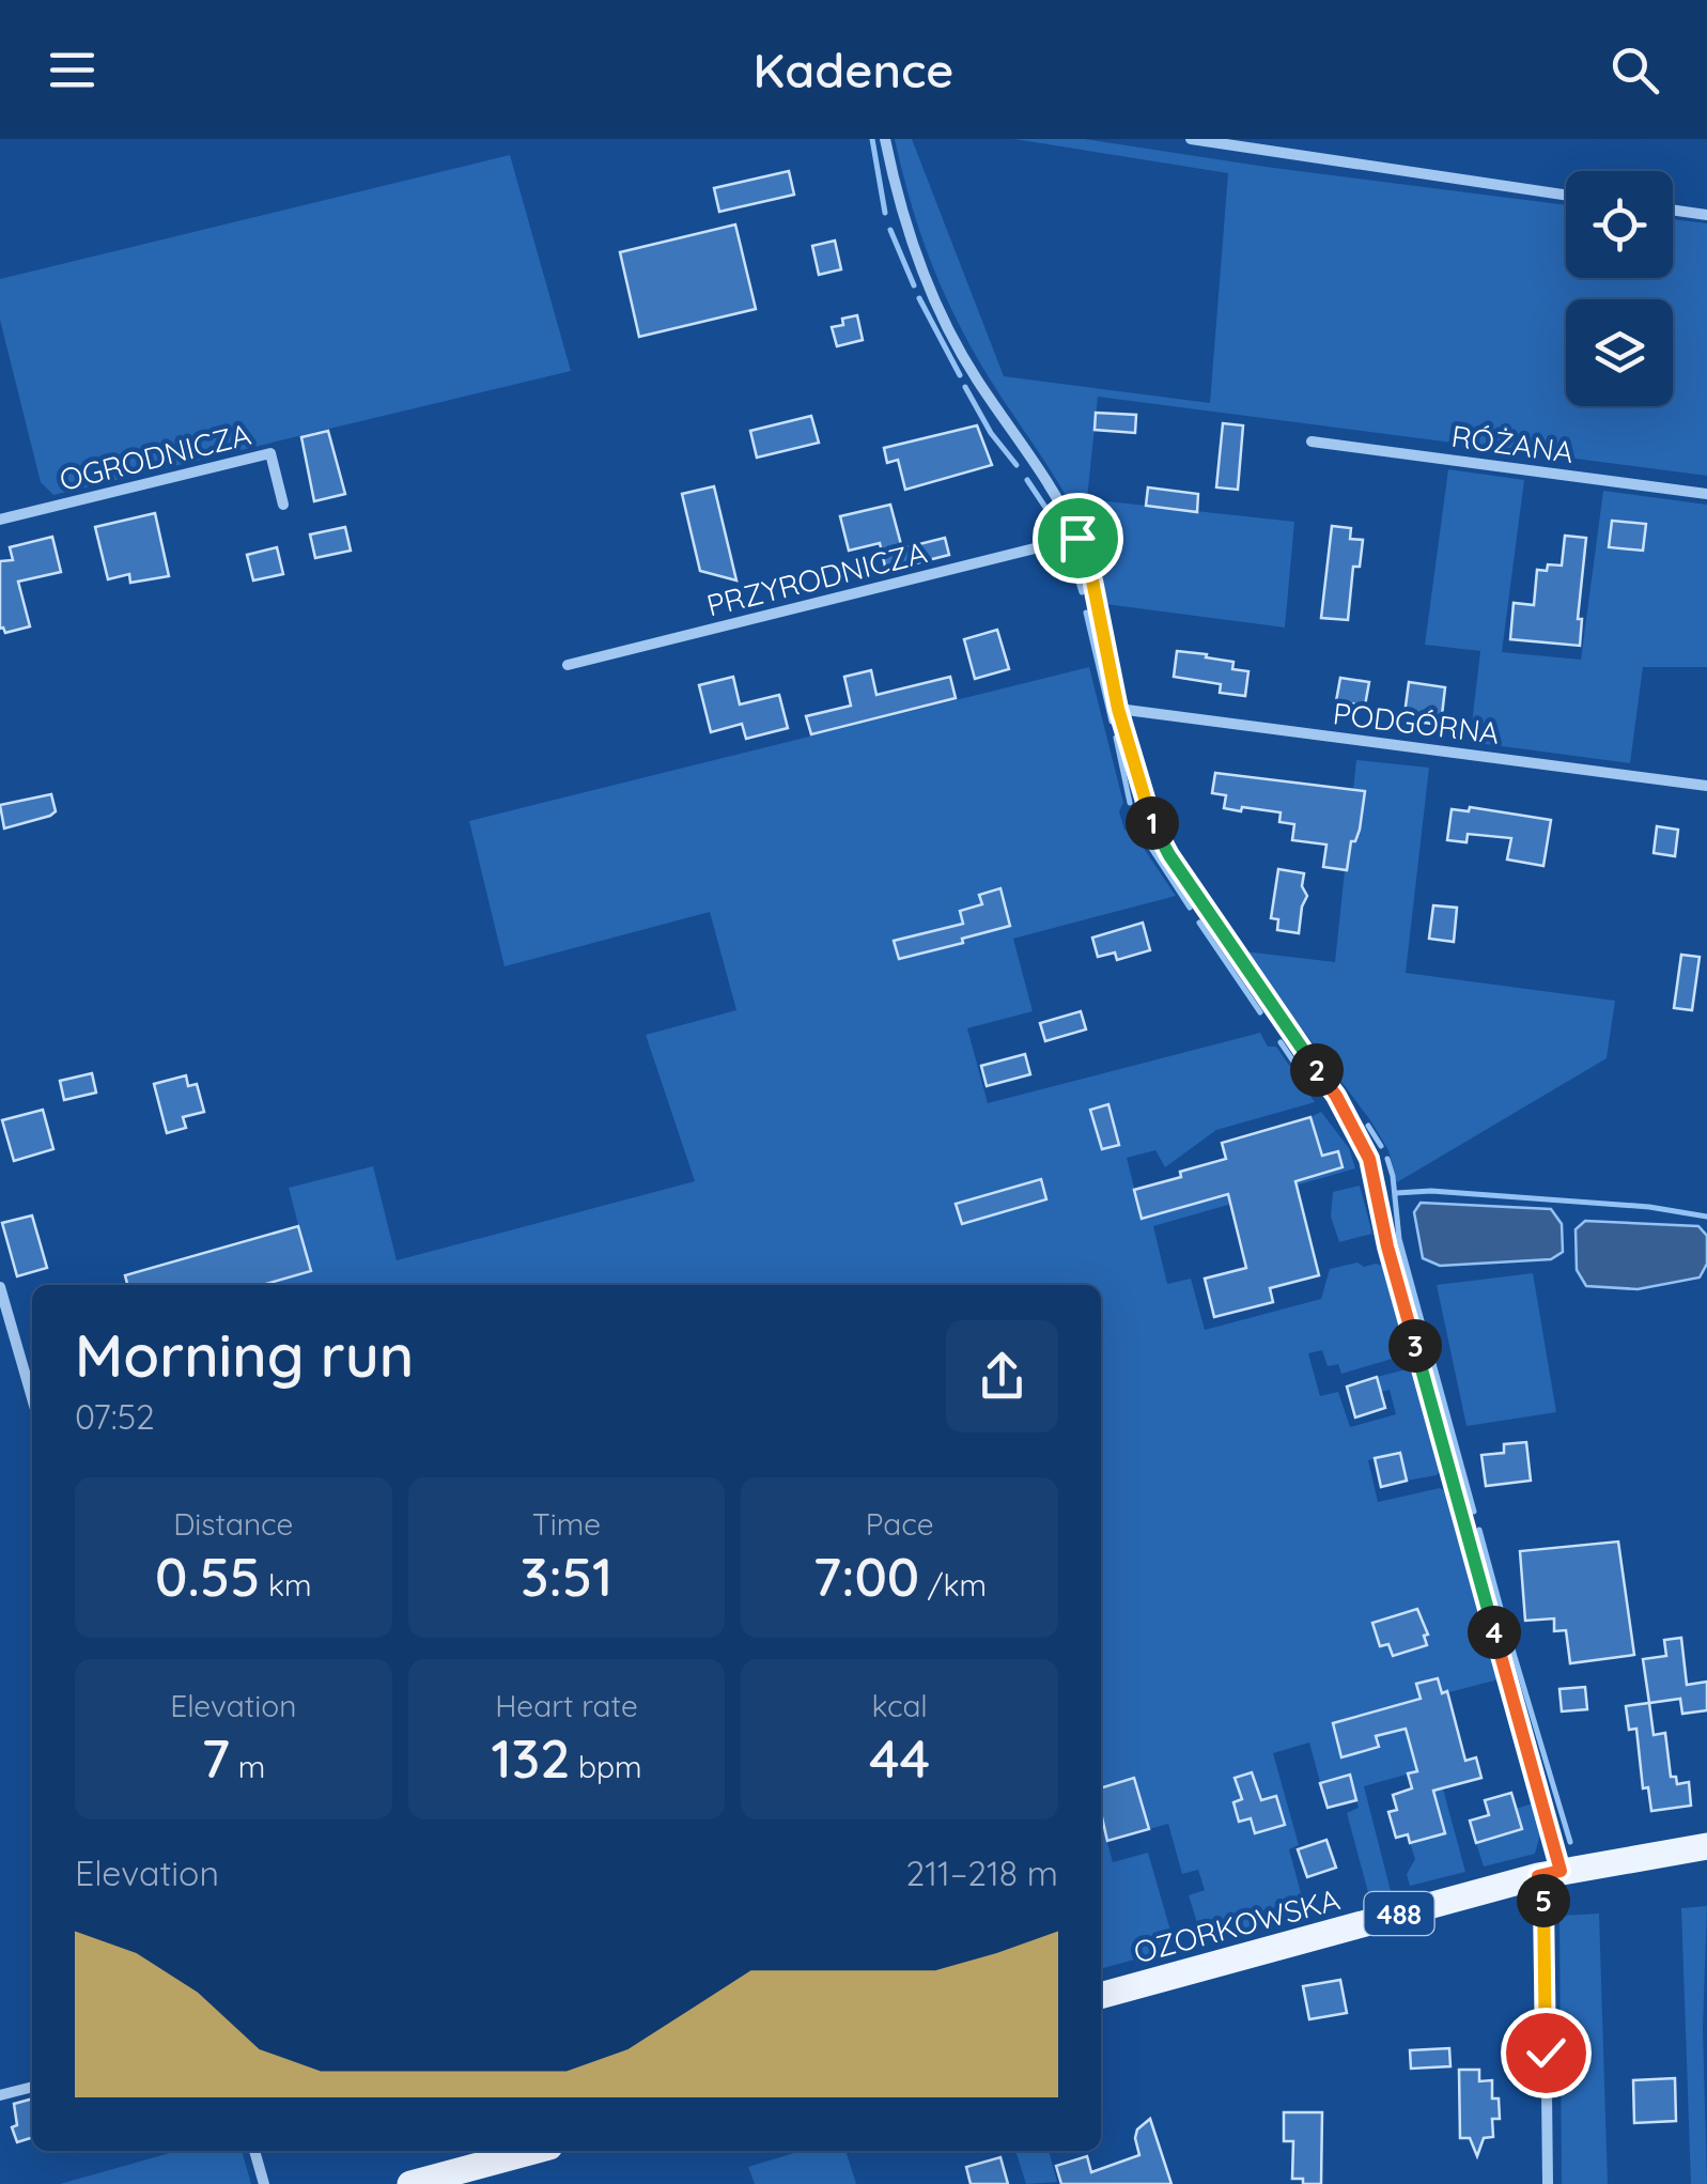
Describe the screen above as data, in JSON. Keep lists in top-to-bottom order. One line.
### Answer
{"streets":{"main road":["488","OZORKOWSKA"],"street":["RÓŻANA","OGRODNICZA","PRZYRODNICZA","PODGÓRNA"]},"page":{"header":"Kadence","pins":["1","2","3","4","5"],"heading":["Morning run","07:52"],"stats":[["Distance","0.55 km"],["Time","3:51"],["Pace","7:00 /km"],["Elevation","7 m"],["Heart rate","132 bpm"],["kcal","44"]],"chart":["Elevation","211–218 m"]}}
